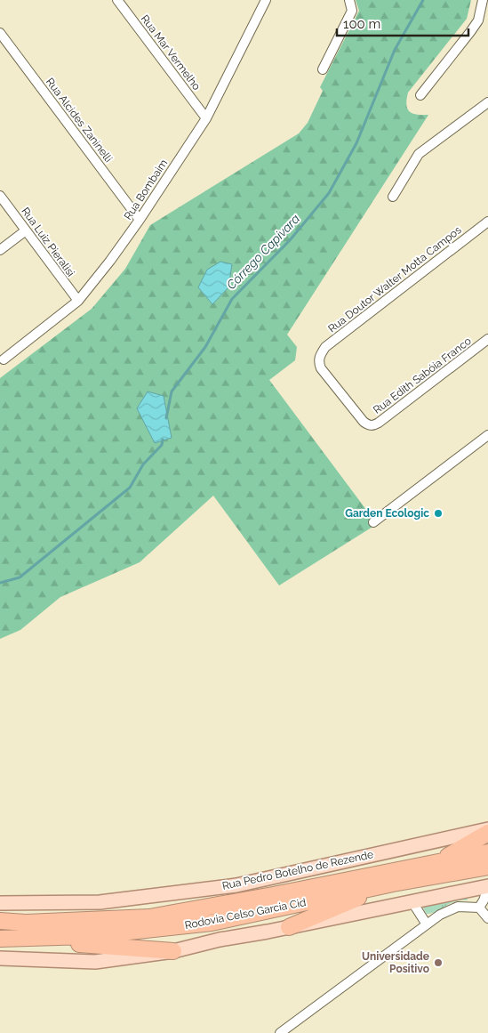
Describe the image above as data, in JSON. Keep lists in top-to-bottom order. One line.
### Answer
{"streets":{"highway":["Rodovia Celso Garcia Cid"],"main road":["Rua Pedro Botelho de Rezende"],"street":["Rua Mar Vermelho","Rua Alcides Zaninelli","Rua Bombaim","Rua Luiz Pieralisi","Rua Doutor Walter Motta Campos","Rua Edith Sabóia Franco"]},"crossings":[["Rua Mar Vermelho","Rua Bombaim"],["Rua Alcides Zaninelli","Rua Bombaim"],["Rua Bombaim","Rua Luiz Pieralisi"],["Rua Doutor Walter Motta Campos","Rua Edith Sabóia Franco"]],"water":["Córrego Capivara"],"places":["Garden Ecologic","Universidade Positivo"],"scale_bar":"100 m"}
